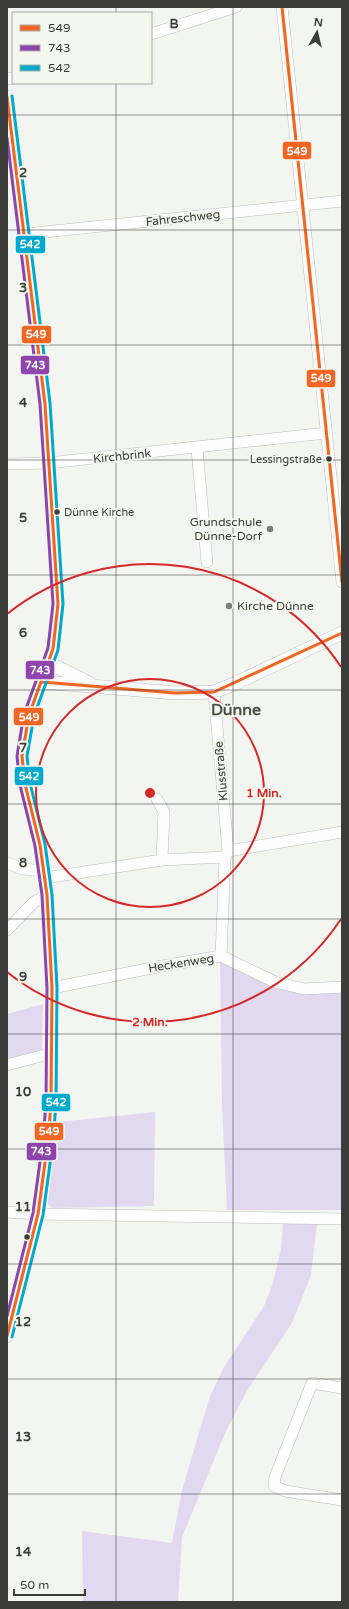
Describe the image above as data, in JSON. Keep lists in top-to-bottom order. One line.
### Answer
{"streets":{"street":["Fahreschweg","Kirchbrink","Klusstraße","Heckenweg"]},"crossings":[["Klusstraße","Heckenweg"]],"districts":["Dünne"],"places":["Lessingstraße","Dünne Kirche","Grundschule Dünne-Dorf","Kirche Dünne"],"lines":["transit line 549","transit line 542","transit line 743"],"legend":["549","743","542"],"scale_bar":"50 m","north":"top","grid":{"columns":["B"],"rows":["2","3","4","5","6","7","8","9","10","11","12","13","14"]},"rings":["1 Min.","2 Min."]}
